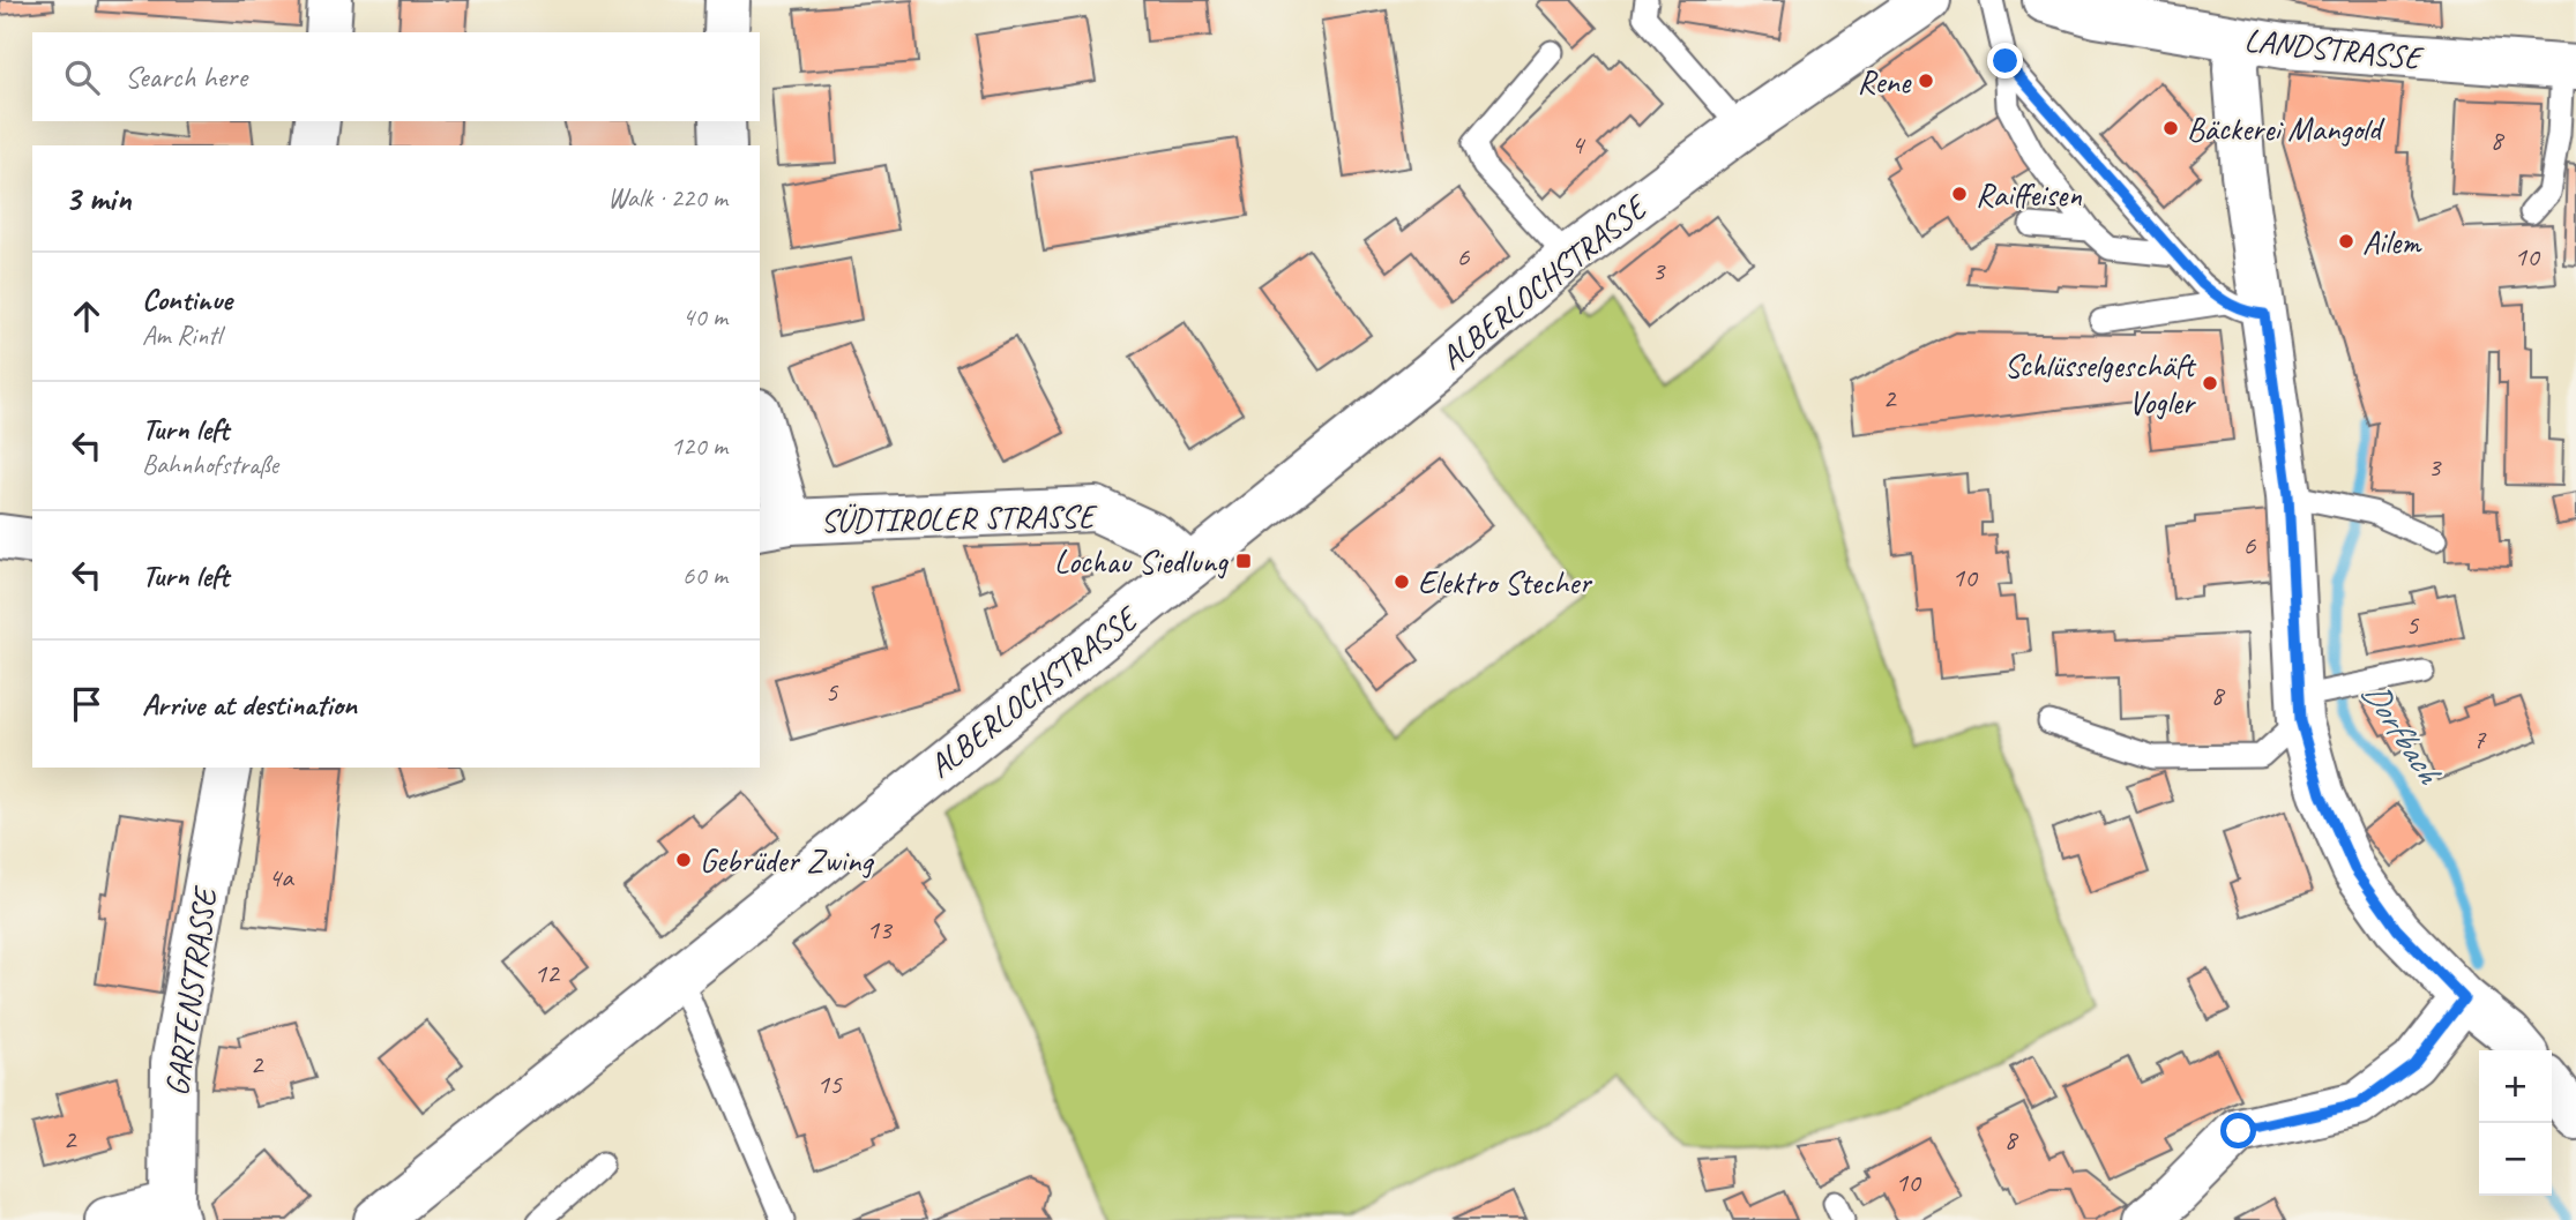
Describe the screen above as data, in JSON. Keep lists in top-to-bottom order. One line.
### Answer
{"streets":{"street":["LANDSTRASSE","ALBERLOCHSTRASSE","SÜDTIROLER STRASSE","GARTENSTRASSE"]},"crossings":[["ALBERLOCHSTRASSE","SÜDTIROLER STRASSE"]],"water":["Dorfbach"],"places":{"other":["Rene","Bäckerei Mangold","Raiffeisen","Ailem","Schlüsselgeschäft Vogler","Elektro Stecher","Gebrüder Zwing"],"transit":["Lochau Siedlung"]},"house_numbers":["8","4","6","10","3","2","3","6","10","5","5","8","7","4a","13","12","2","15","2","8","10"],"page":{"search":"Search here","heading":["3 min","Walk · 220 m"],"list":[["Continue","Am Rintl","40 m"],["Turn left","Bahnhofstraße","120 m"],["Turn left","60 m"],"Arrive at destination"],"map_buttons":["+","−"]}}
